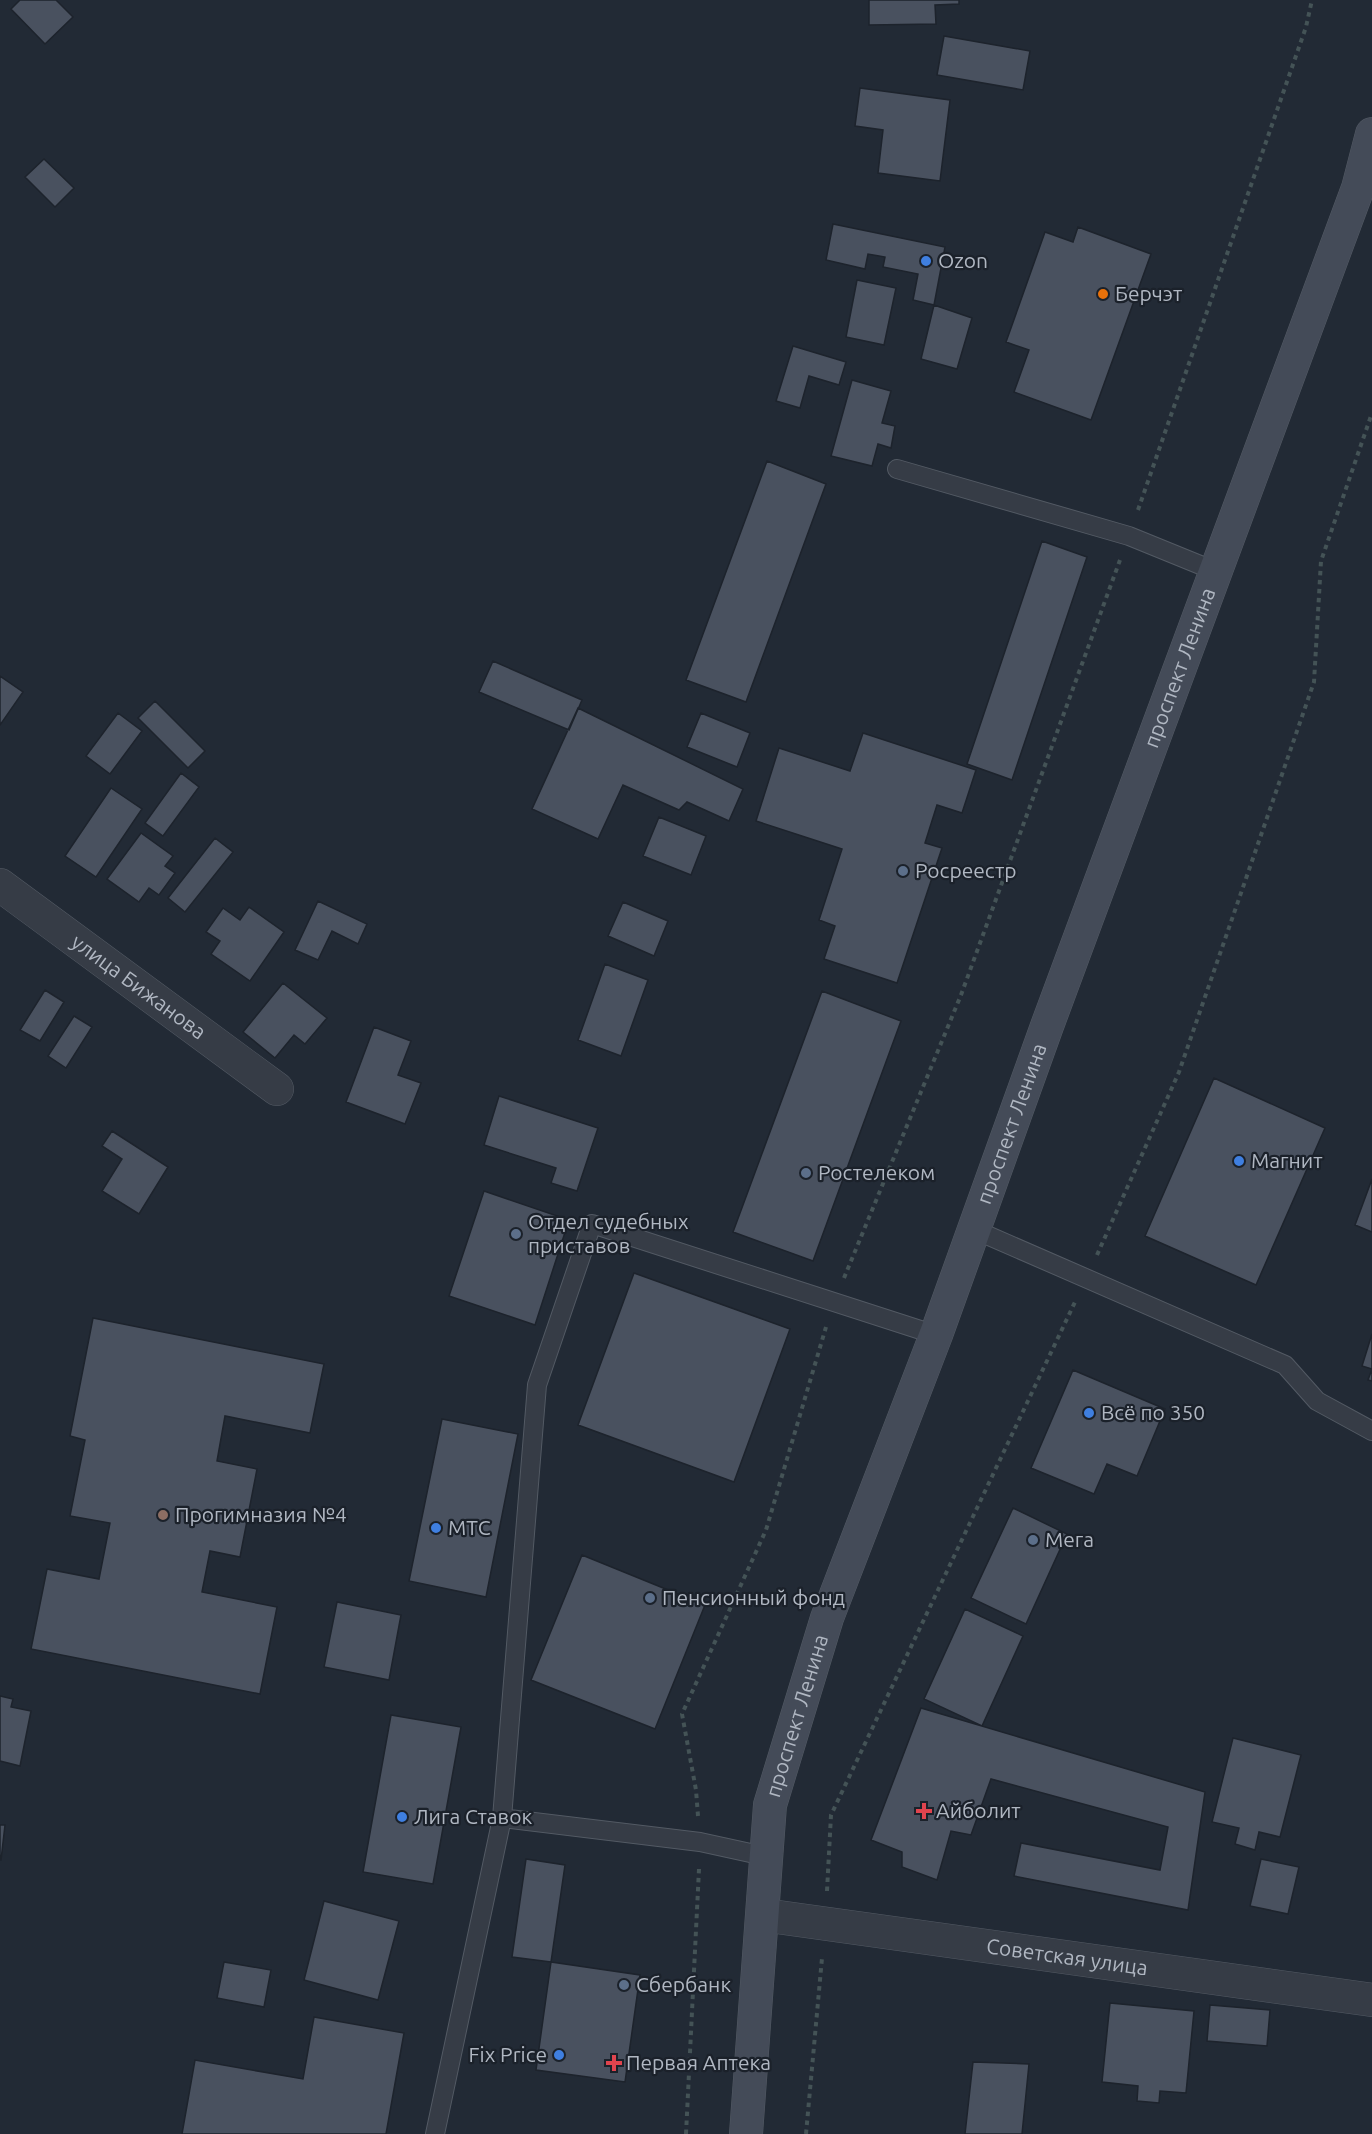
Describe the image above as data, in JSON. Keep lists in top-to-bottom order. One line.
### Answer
{"streets":{"main road":["проспект Ленина"],"street":["улица Бижанова","Советская улица"]},"crossings":[["проспект Ленина","Советская улица"]],"places":{"other":["Ozon","Берчэт","Росреестр","Магнит","Ростелеком","Отдел судебных приставов","Всё по 350","Прогимназия №4","МТС","Мега","Пенсионный фонд","Лига Ставок","Сбербанк","Fix Price"],"health":["Айболит","Первая Аптека"]}}
